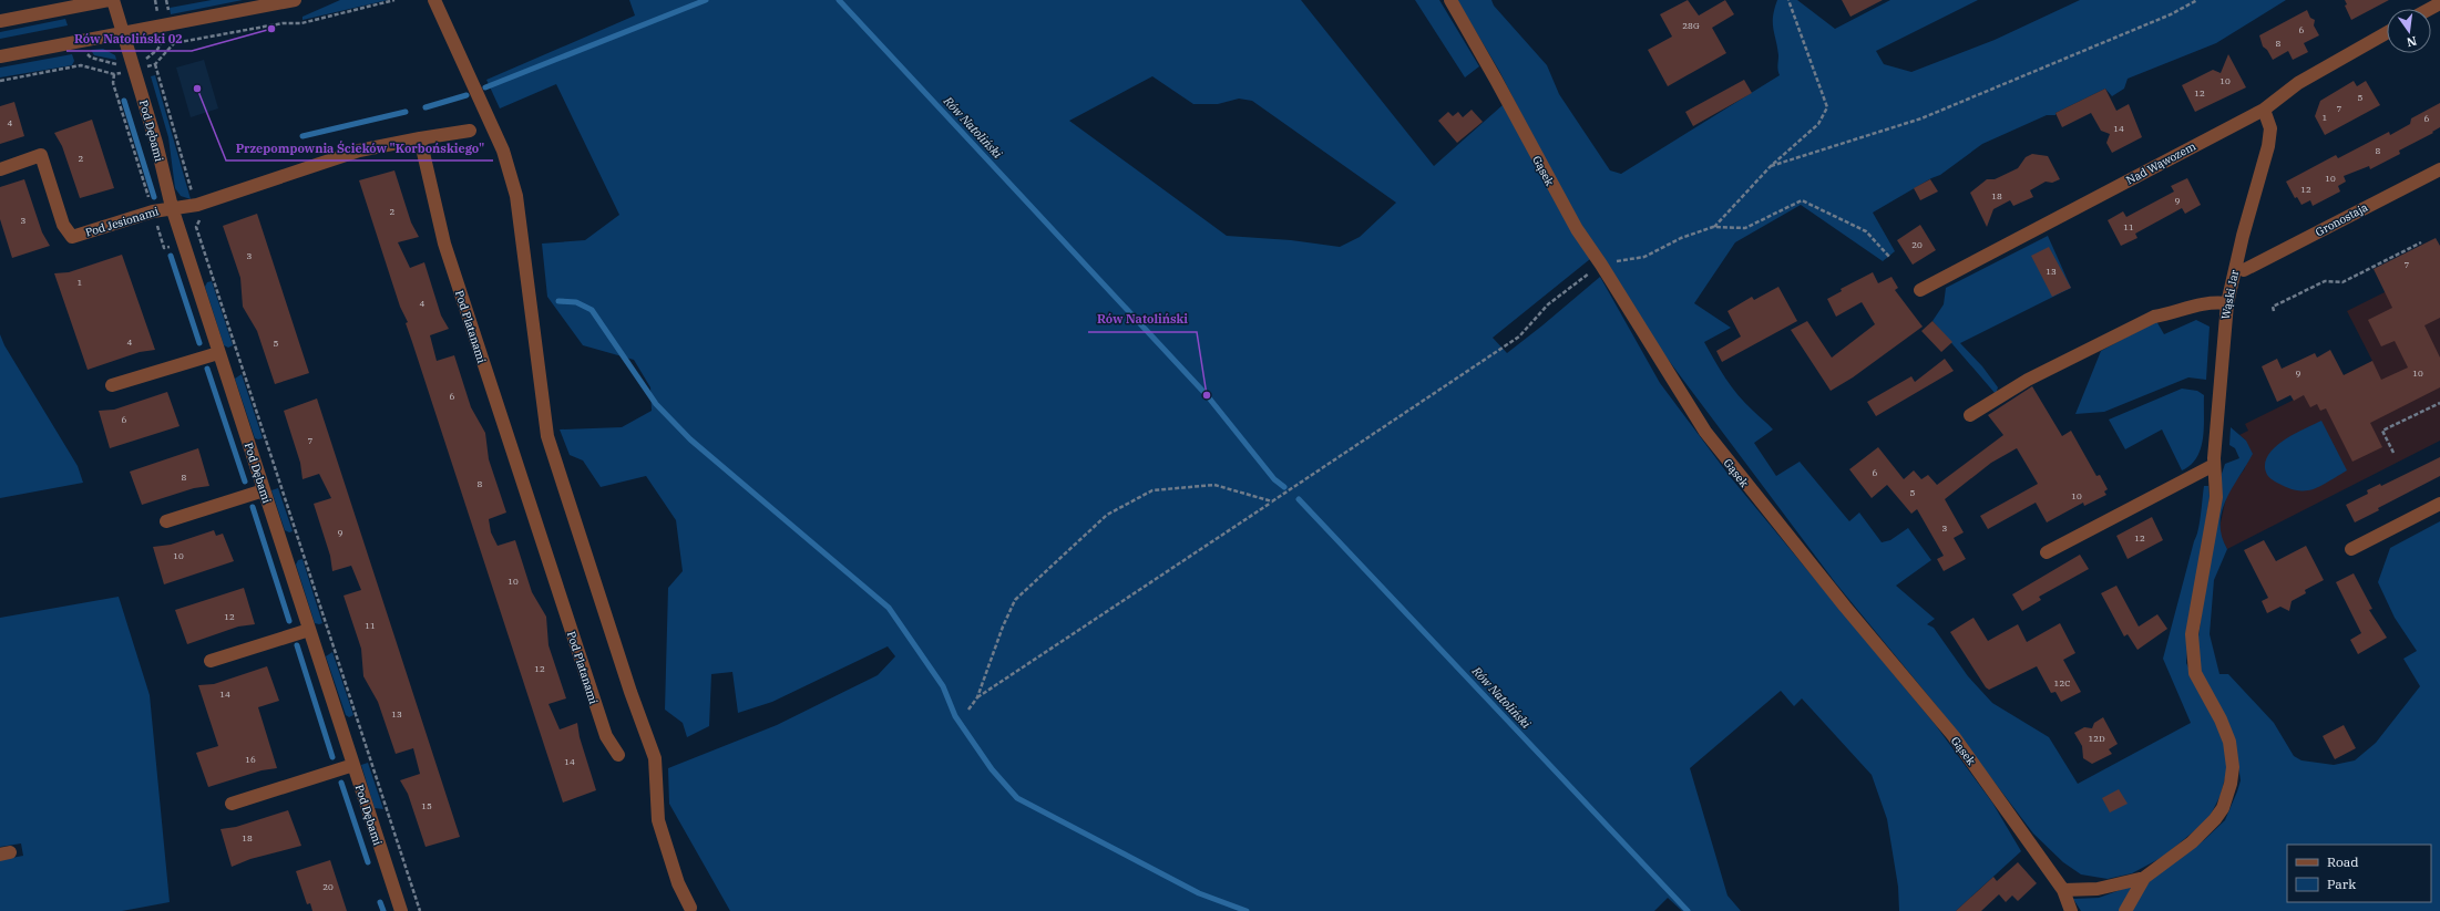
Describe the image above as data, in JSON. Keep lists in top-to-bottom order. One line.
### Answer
{"streets":{"street":["Pod Dębami","Nad Wąwozem","Gąsek","Gronostaja","Pod Jesionami","Wąski Jar","Pod Platanami"]},"crossings":[["Pod Dębami","Pod Jesionami"],["Nad Wąwozem","Wąski Jar"]],"water":["Rów Natoliński"],"places":["Rów Natoliński 02","Przepompownia Ścieków \"Korbońskiego\"","Rów Natoliński"],"house_numbers":["28G","6","8","10","12","5","7","1","6","4","14","8","2","10","12","18","9","2","3","11","20","3","7","13","1","4","4","5","9","10","6","6","7","6","8","8","5","10","3","9","12","10","10","12","11","12","12C","14","13","12D","16","14","15","18","20"],"legend":["Road","Park"],"north":"bottom"}
